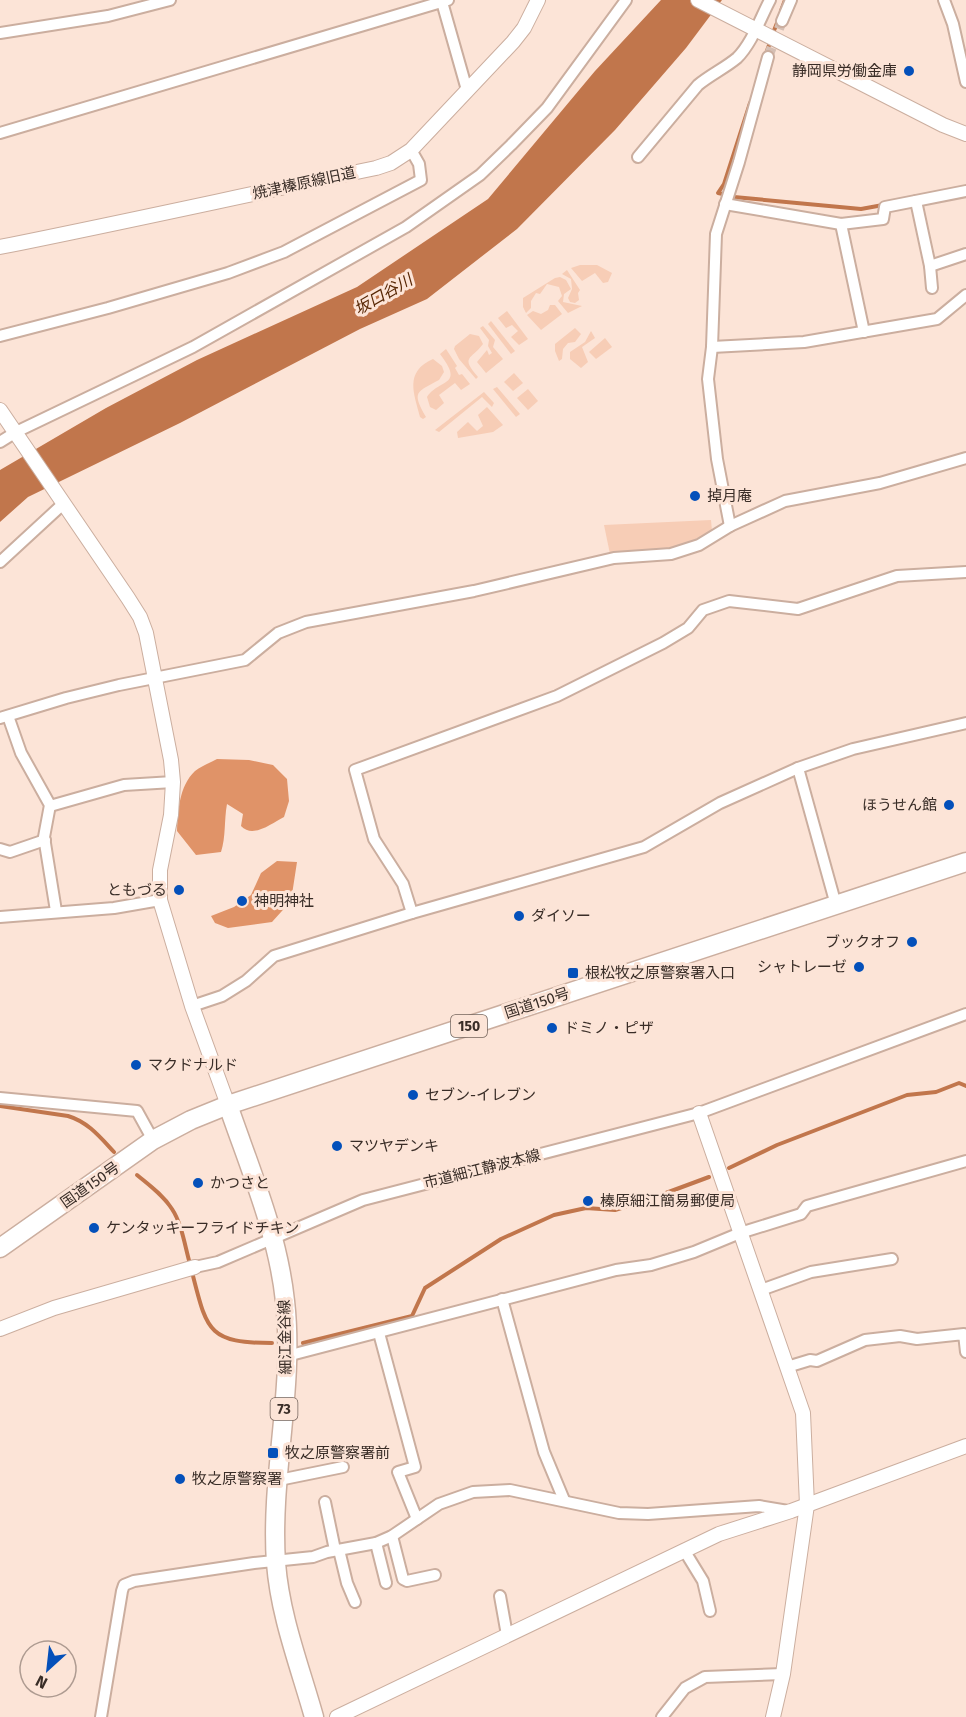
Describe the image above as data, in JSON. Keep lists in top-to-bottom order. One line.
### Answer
{"streets":{"main road":["国道150号","150","細江金谷線","73"],"street":["焼津榛原線旧道","市道細江静波本線"]},"crossings":[["国道150号","細江金谷線"],["市道細江静波本線","細江金谷線"]],"water":["坂口谷川"],"places":{"other":["静岡県労働金庫","掉月庵","ほうせん館","ともづる","神明神社","ダイソー","ブックオフ","シャトレーゼ","ドミノ・ピザ","マクドナルド","セブン-イレブン","マツヤデンキ","かつさと","榛原細江簡易郵便局","ケンタッキーフライドチキン","牧之原警察署"],"transit":["根松牧之原警察署入口","牧之原警察署前"]},"north":"bottom left"}
